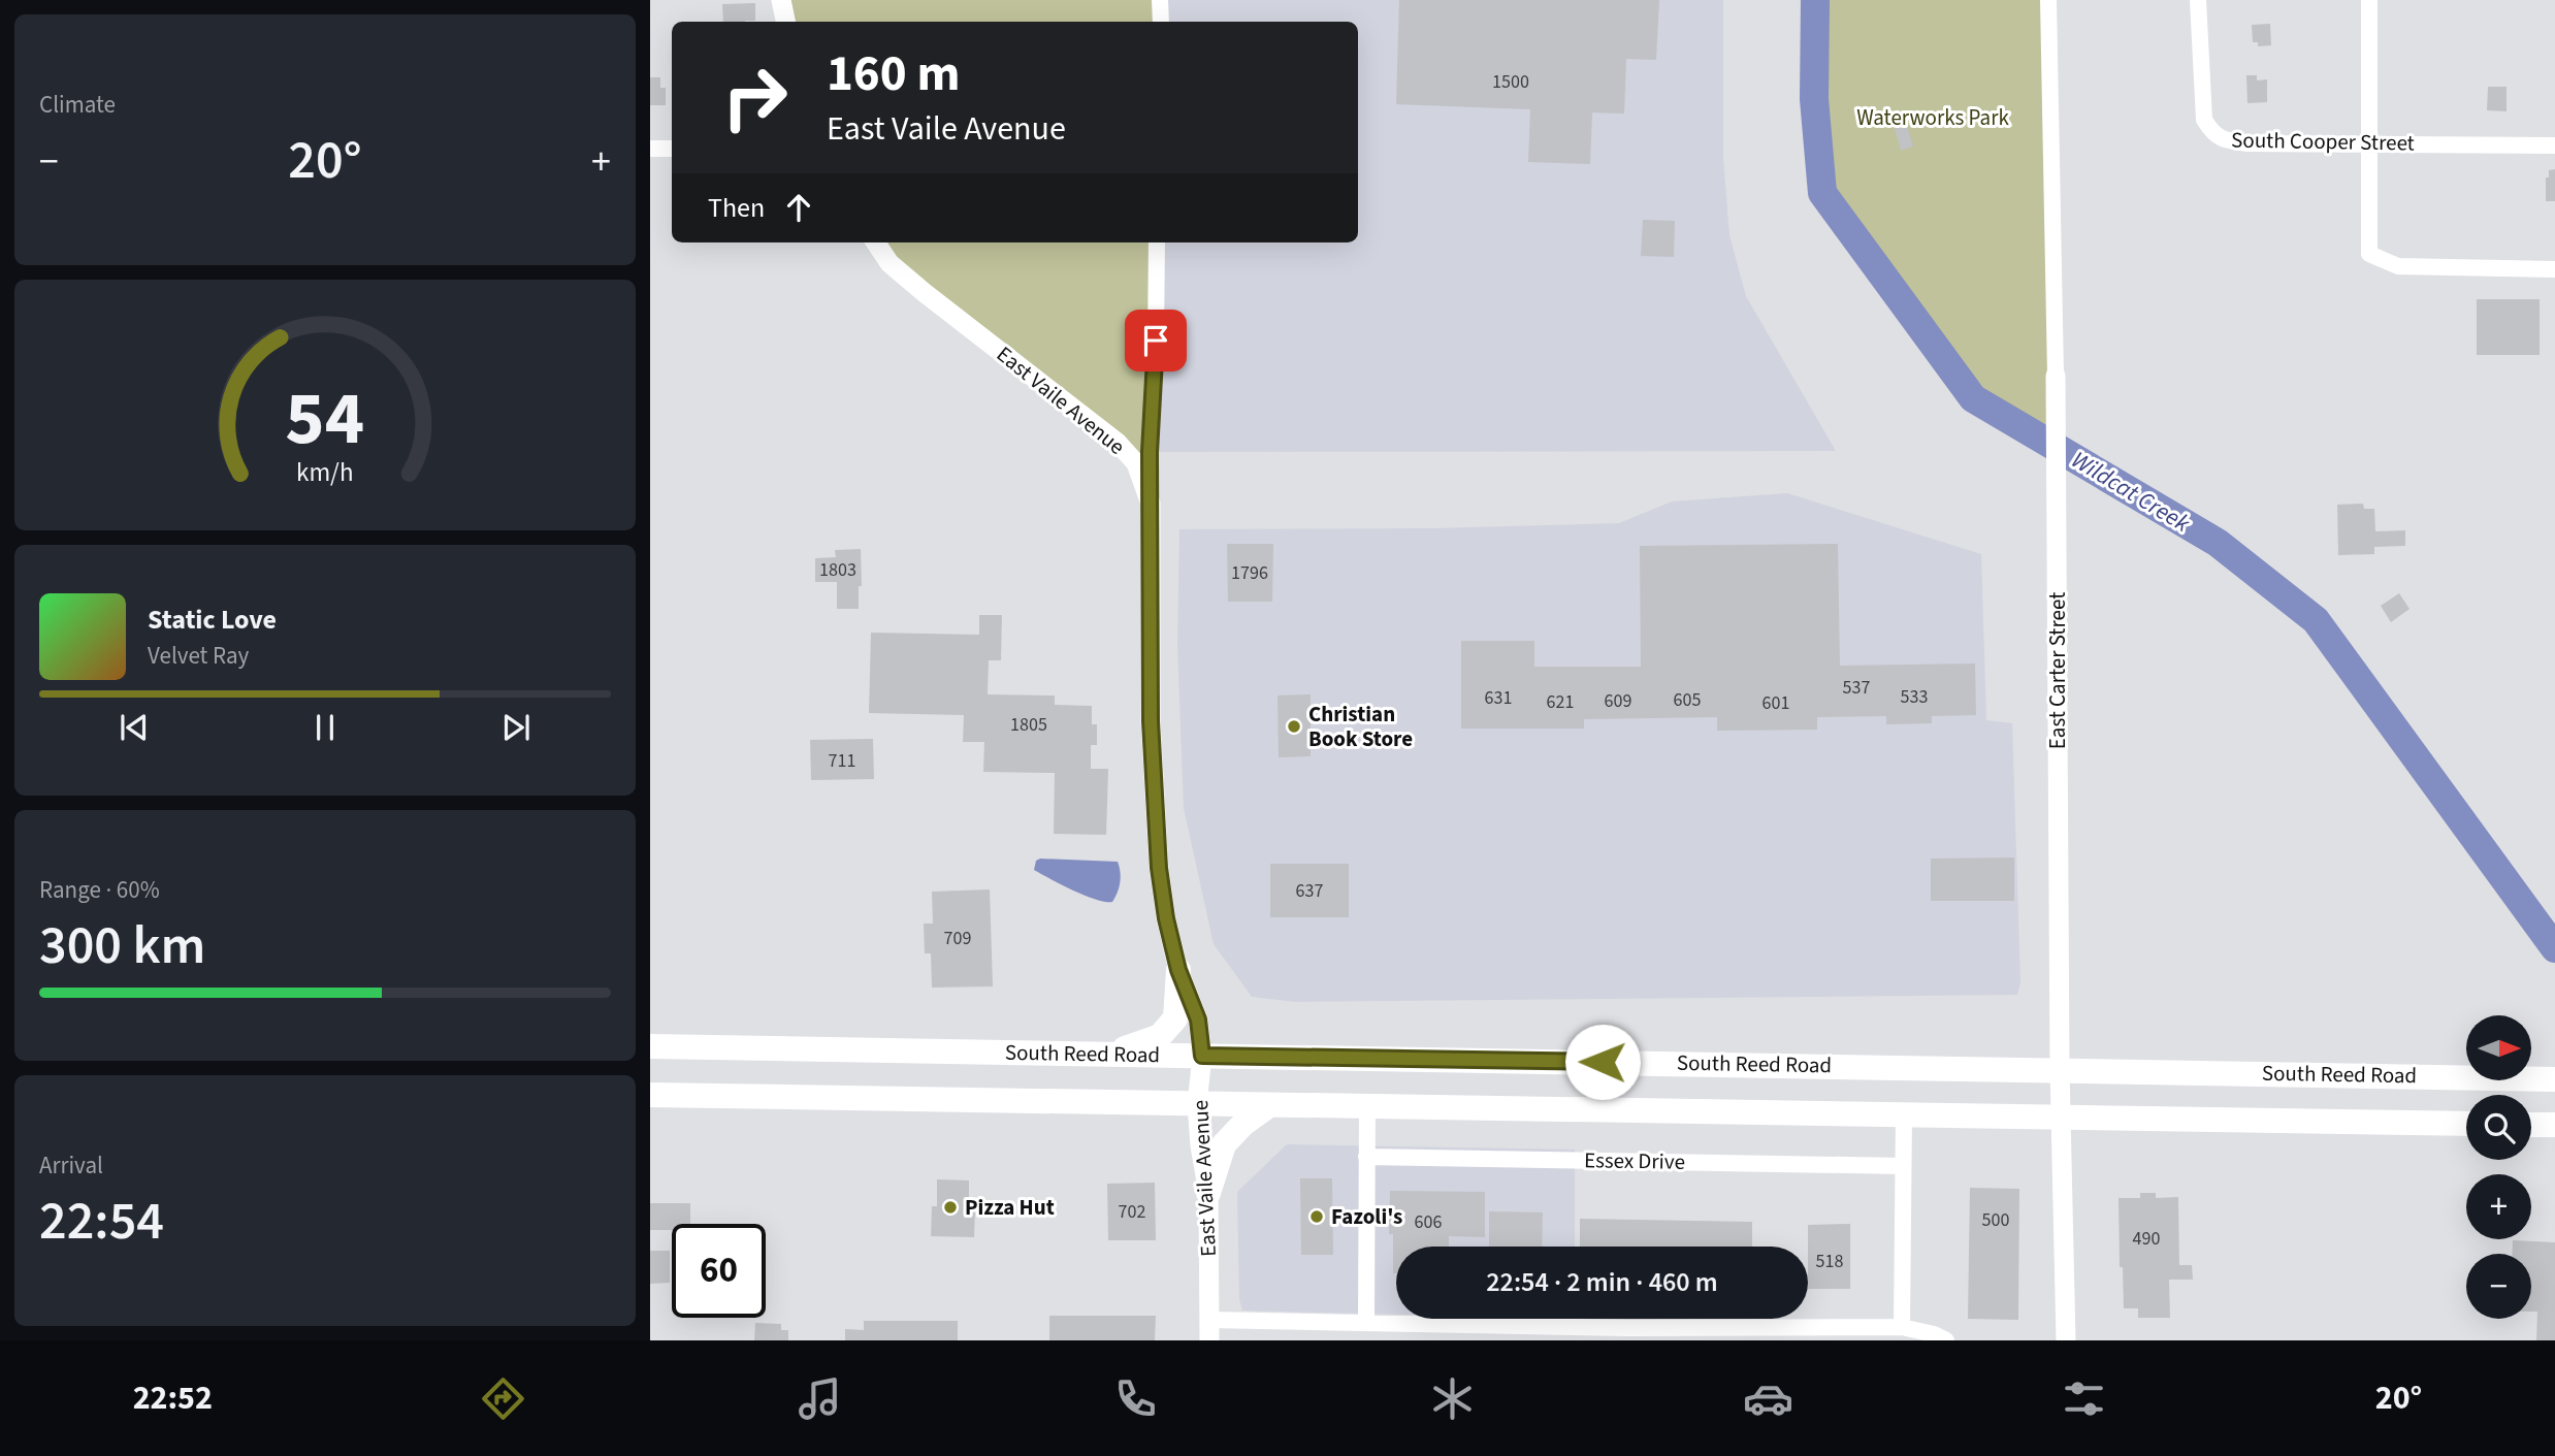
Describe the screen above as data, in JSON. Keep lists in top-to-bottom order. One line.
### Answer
{"streets":{"main road":["South Reed Road"],"street":["South Cooper Street","East Vaile Avenue","East Carter Street","Essex Drive"]},"crossings":[["East Vaile Avenue","South Reed Road"],["East Carter Street","South Reed Road"]],"water":["Wildcat Creek"],"parks":["Waterworks Park"],"places":["Christian Book Store","Pizza Hut","Fazoli's"],"house_numbers":["1500","1803","1796","537","533","631","605","609","621","601","1805","711","637","709","702","500","606","490","518"],"north":"right","page":{"tile":["Climate",["Range · 60%","300 km"],["Arrival","22:54"]],"turn":["160 m","East Vaile Avenue"],"heat":["−","20°","+"],"then":"Then","song":["Static Love","Velvet Ray"],"map_buttons":["+","−"],"limit":"60","trip":"22:54 · 2 min · 460 m","tabs":["22:52","20°"],"gauge":["54","km/h"]}}
